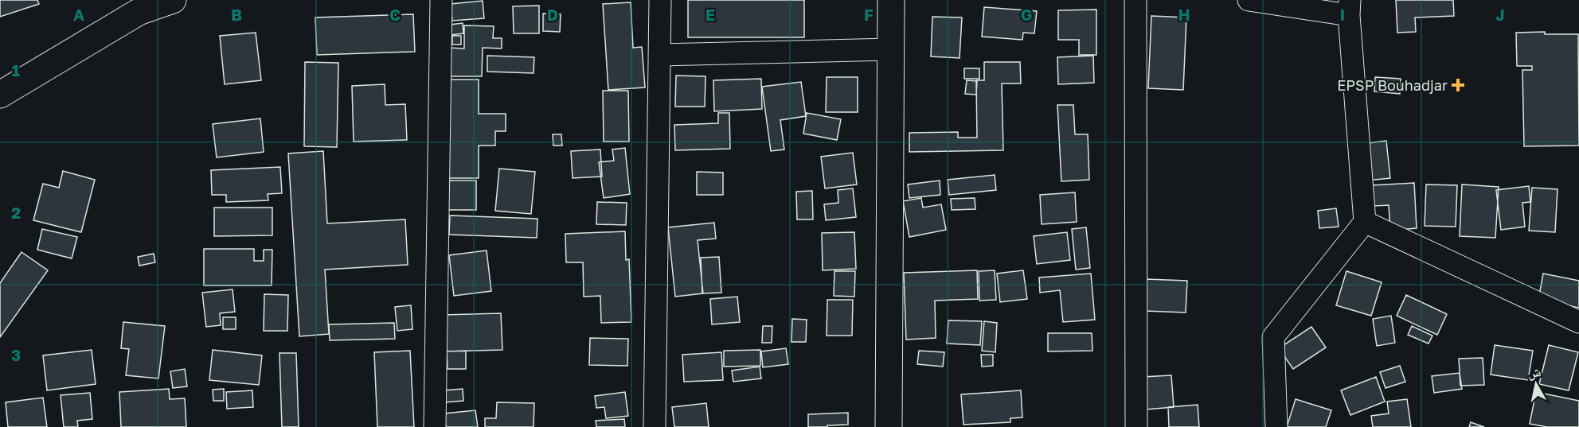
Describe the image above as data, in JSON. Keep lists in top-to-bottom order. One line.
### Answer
{"places":{"health":["EPSP Bouhadjar"]},"north":"top","grid":{"columns":["A","B","C","D","E","F","G","H","I","J"],"rows":["1","2","3"]}}
